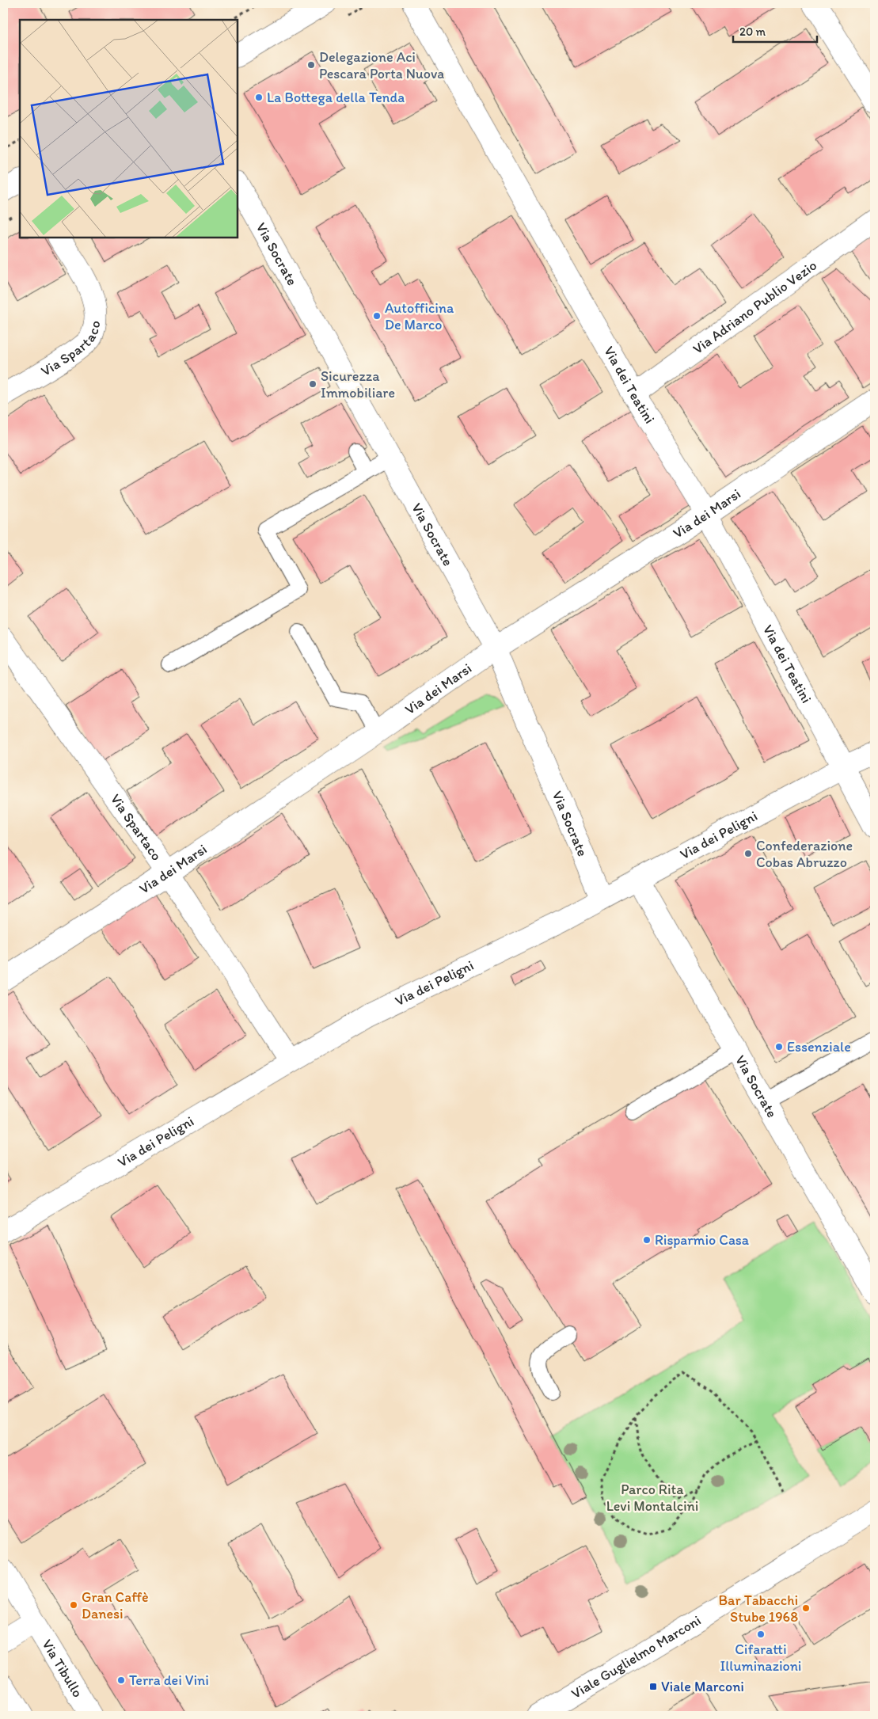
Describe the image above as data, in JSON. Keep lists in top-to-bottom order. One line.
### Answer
{"streets":{"street":["Via Socrate","Via Adriano Publio Vezio","Via Spartaco","Via dei Teatini","Via dei Marsi","Via dei Peligni","Viale Guglielmo Marconi","Via Tibullo"]},"crossings":[["Via Socrate","Via dei Marsi"],["Via Socrate","Via dei Peligni"],["Via Adriano Publio Vezio","Via dei Teatini"],["Via Spartaco","Via dei Marsi"],["Via Spartaco","Via dei Peligni"],["Via dei Teatini","Via dei Marsi"],["Via dei Teatini","Via dei Peligni"]],"parks":["Parco Rita Levi Montalcini"],"places":{"other":["Delegazione Aci Pescara Porta Nuova","La Bottega della Tenda","Autofficina De Marco","Sicurezza Immobiliare","Confederazione Cobas Abruzzo","Essenziale","Risparmio Casa","Gran Caffè Danesi","Bar Tabacchi Stube 1968","Cifaratti Illuminazioni","Terra dei Vini"],"transit":["Viale Marconi"]},"scale_bar":"20 m"}
